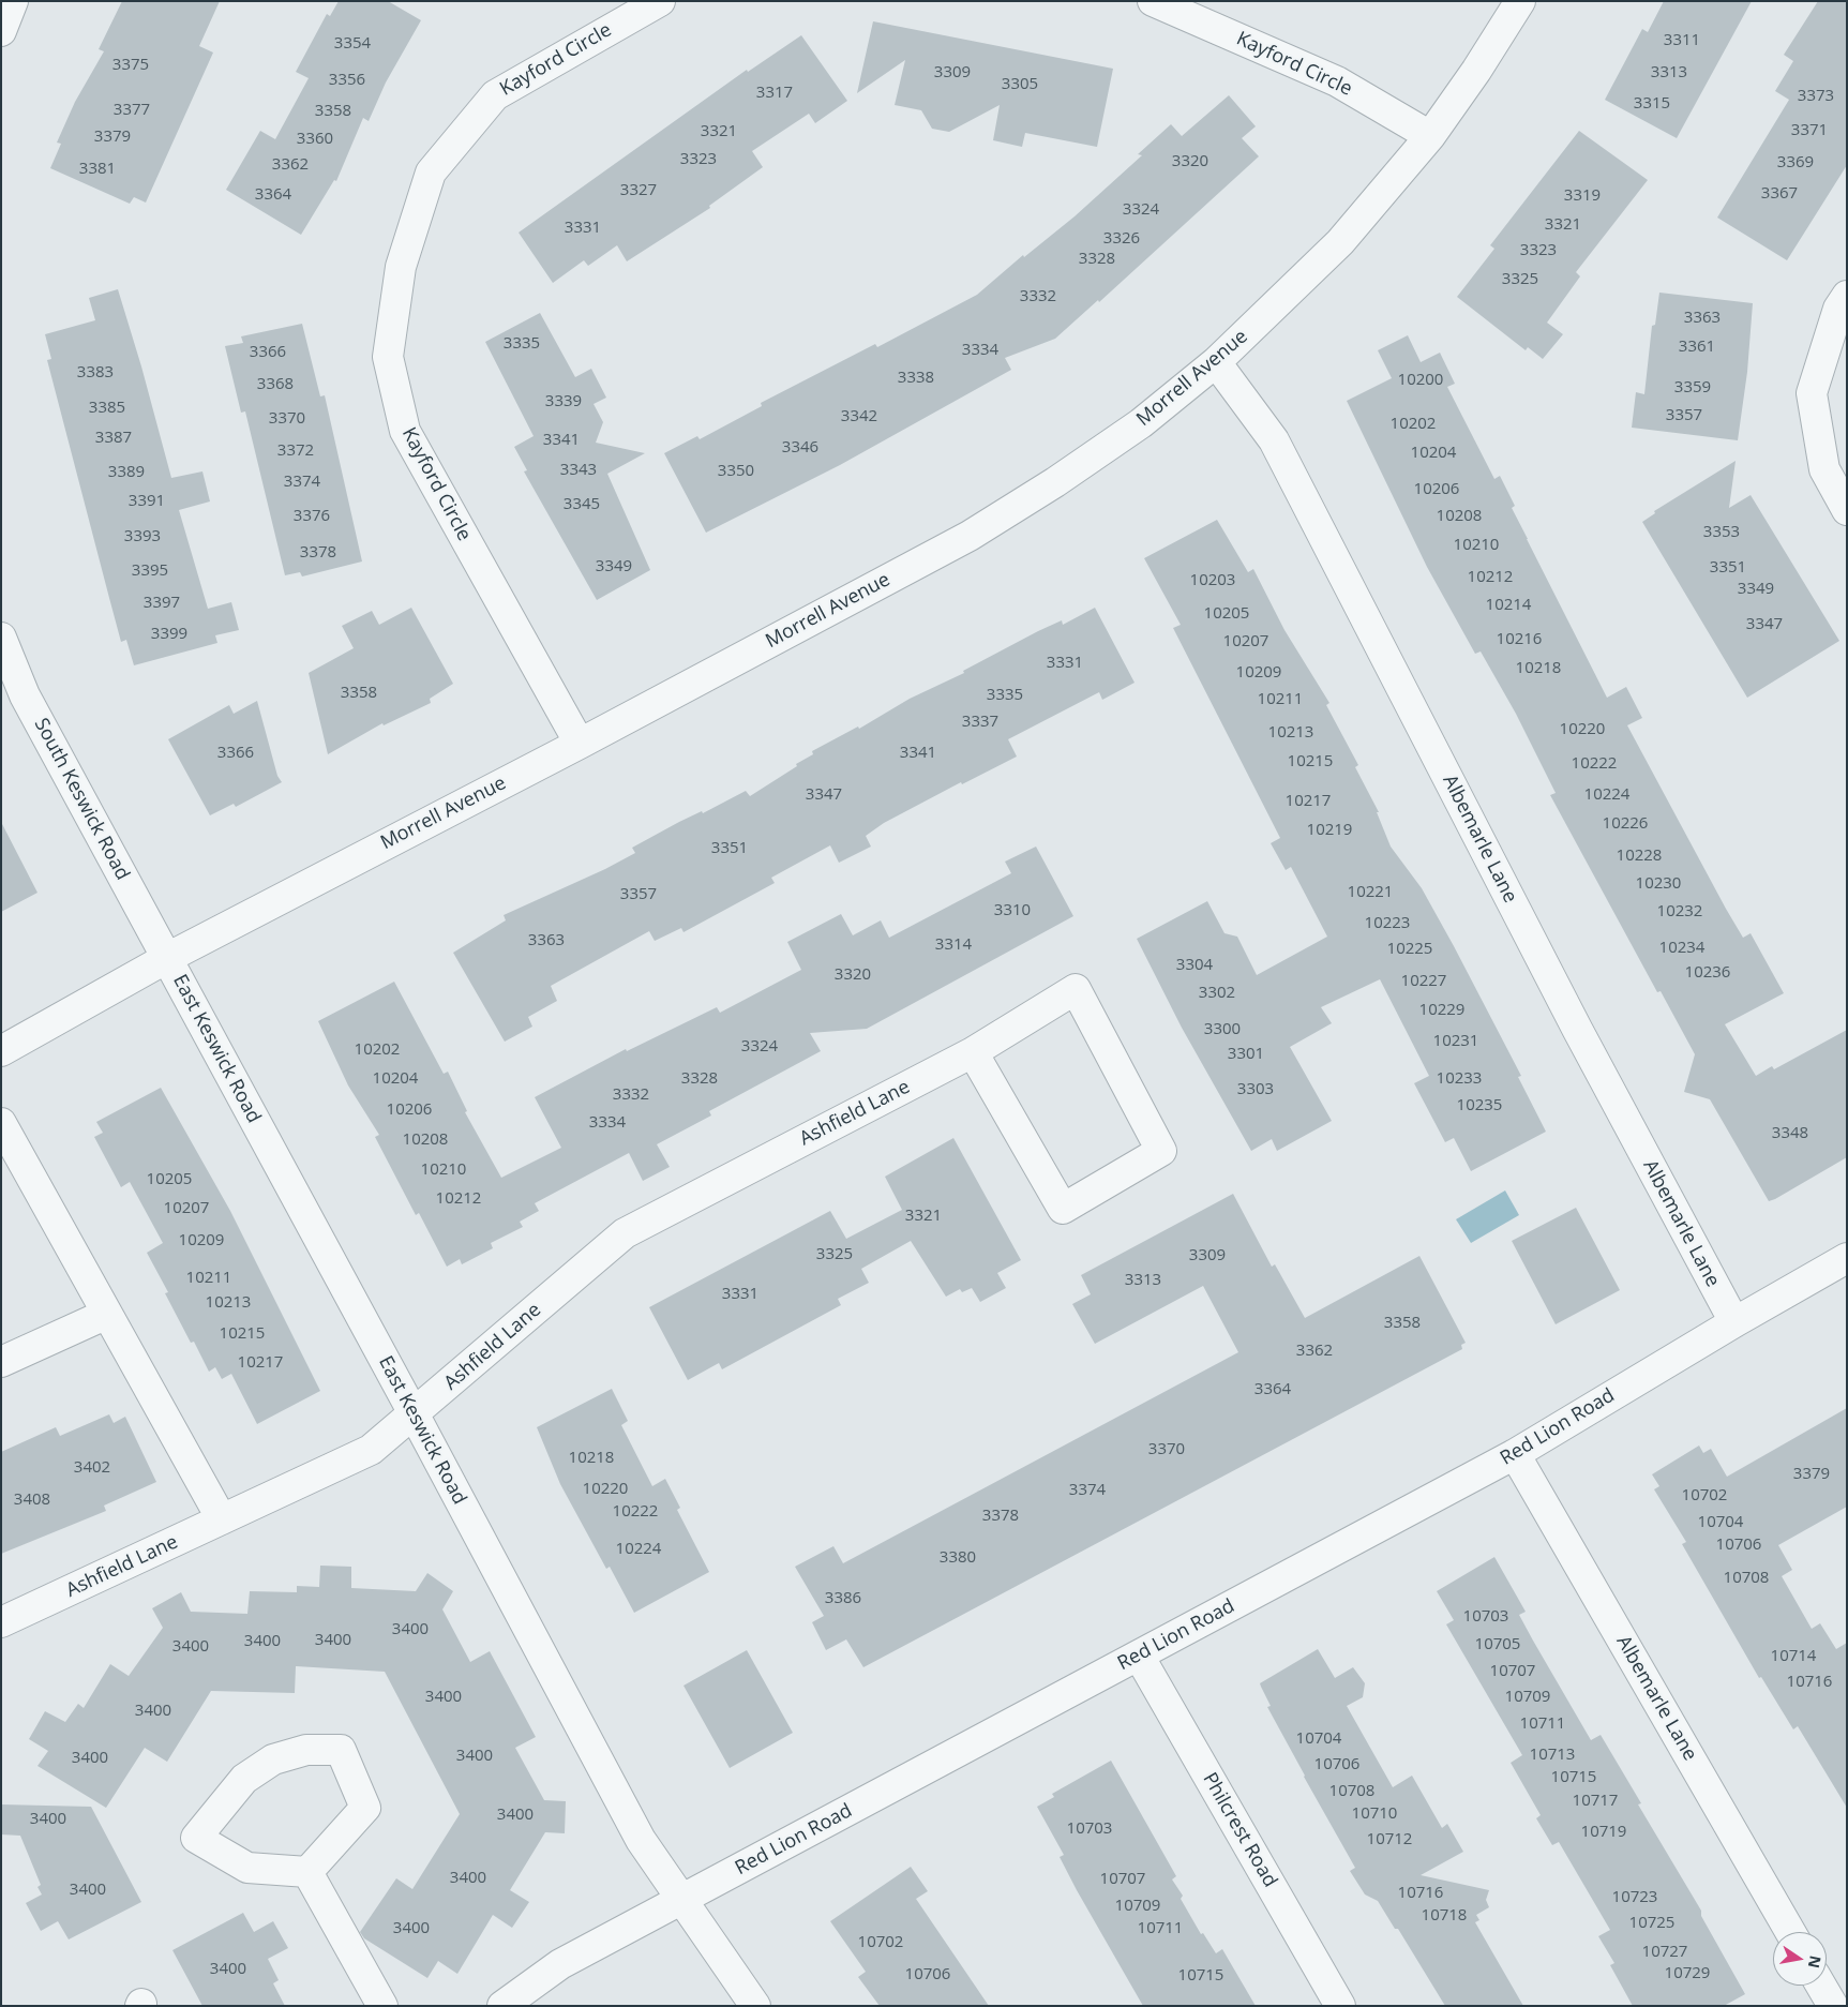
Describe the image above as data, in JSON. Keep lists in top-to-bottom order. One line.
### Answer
{"streets":{"street":["Kayford Circle","Morrell Avenue","South Keswick Road","Albemarle Lane","East Keswick Road","Ashfield Lane","Red Lion Road","Philcrest Road"]},"crossings":[["Kayford Circle","Morrell Avenue"],["Morrell Avenue","South Keswick Road"],["Morrell Avenue","Albemarle Lane"],["Morrell Avenue","East Keswick Road"],["South Keswick Road","East Keswick Road"],["Albemarle Lane","Red Lion Road"],["East Keswick Road","Ashfield Lane"],["East Keswick Road","Red Lion Road"],["Red Lion Road","Philcrest Road"]],"house_numbers":["3311","3354","3375","3309","3313","3356","3305","3317","3373","3315","3377","3358","3371","3321","3379","3360","3323","3320","3369","3362","3381","3327","3367","3364","3319","3324","3321","3331","3326","3323","3328","3325","3332","3363","3335","3361","3334","3366","3383","3338","10200","3368","3359","3339","3385","3357","3342","3370","10202","3387","3341","3346","3372","10204","3343","3350","3389","3374","10206","3391","3345","3376","10208","3353","3393","10210","3378","3349","3351","3395","10212","10203","3349","3397","10214","10205","3347","3399","10216","10207","3331","10218","10209","3358","3335","10211","3337","10220","10213","3366","3341","10215","10222","3347","10224","10217","10226","10219","3351","10228","10230","10221","3357","3310","10232","10223","3363","3314","10234","10225","3304","10236","3320","10227","3302","10229","3300","10231","3324","10202","3301","10204","3328","10233","3303","3332","10235","10206","3334","3348","10208","10210","10205","10212","10207","3321","10209","3325","3309","10211","3313","3331","10213","3358","10215","3362","10217","3364","3370","10218","3402","3379","10220","3374","10702","3408","10222","3378","10704","10706","10224","3380","10708","3386","10703","3400","3400","3400","10705","3400","10714","10707","10716","3400","10709","3400","10711","10704","10713","3400","3400","10706","10715","10708","10717","10710","3400","3400","10703","10719","10712","3400","10707","3400","10716","10723","10709","10718","10725","3400","10711","10702","10727","3400","10729","10706","10715"],"north":"right"}
